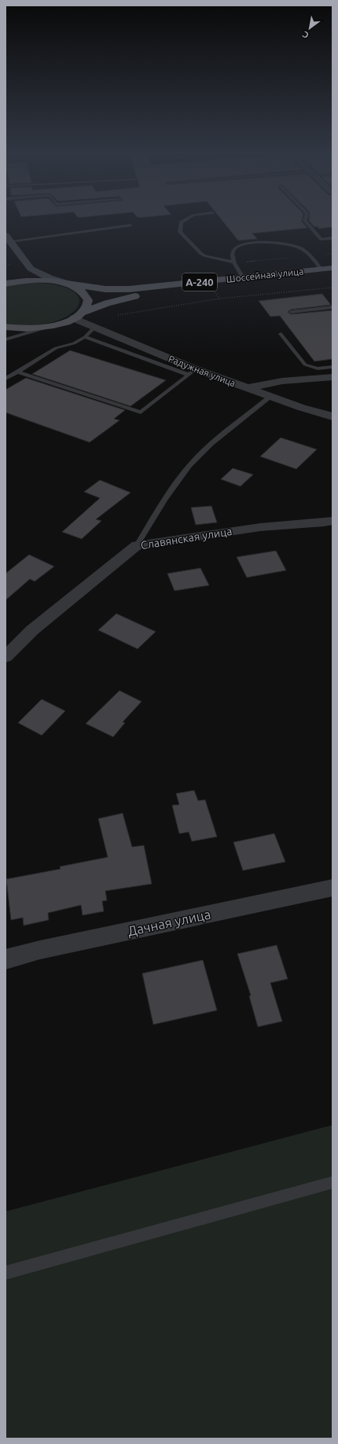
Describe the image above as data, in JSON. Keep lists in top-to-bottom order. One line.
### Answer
{"streets":{"main road":["Шоссейная улица","А-240"],"street":["Радужная улица","Славянская улица","Дачная улица"]},"crossings":[["Шоссейная улица","Радужная улица"]],"north":"bottom left"}
